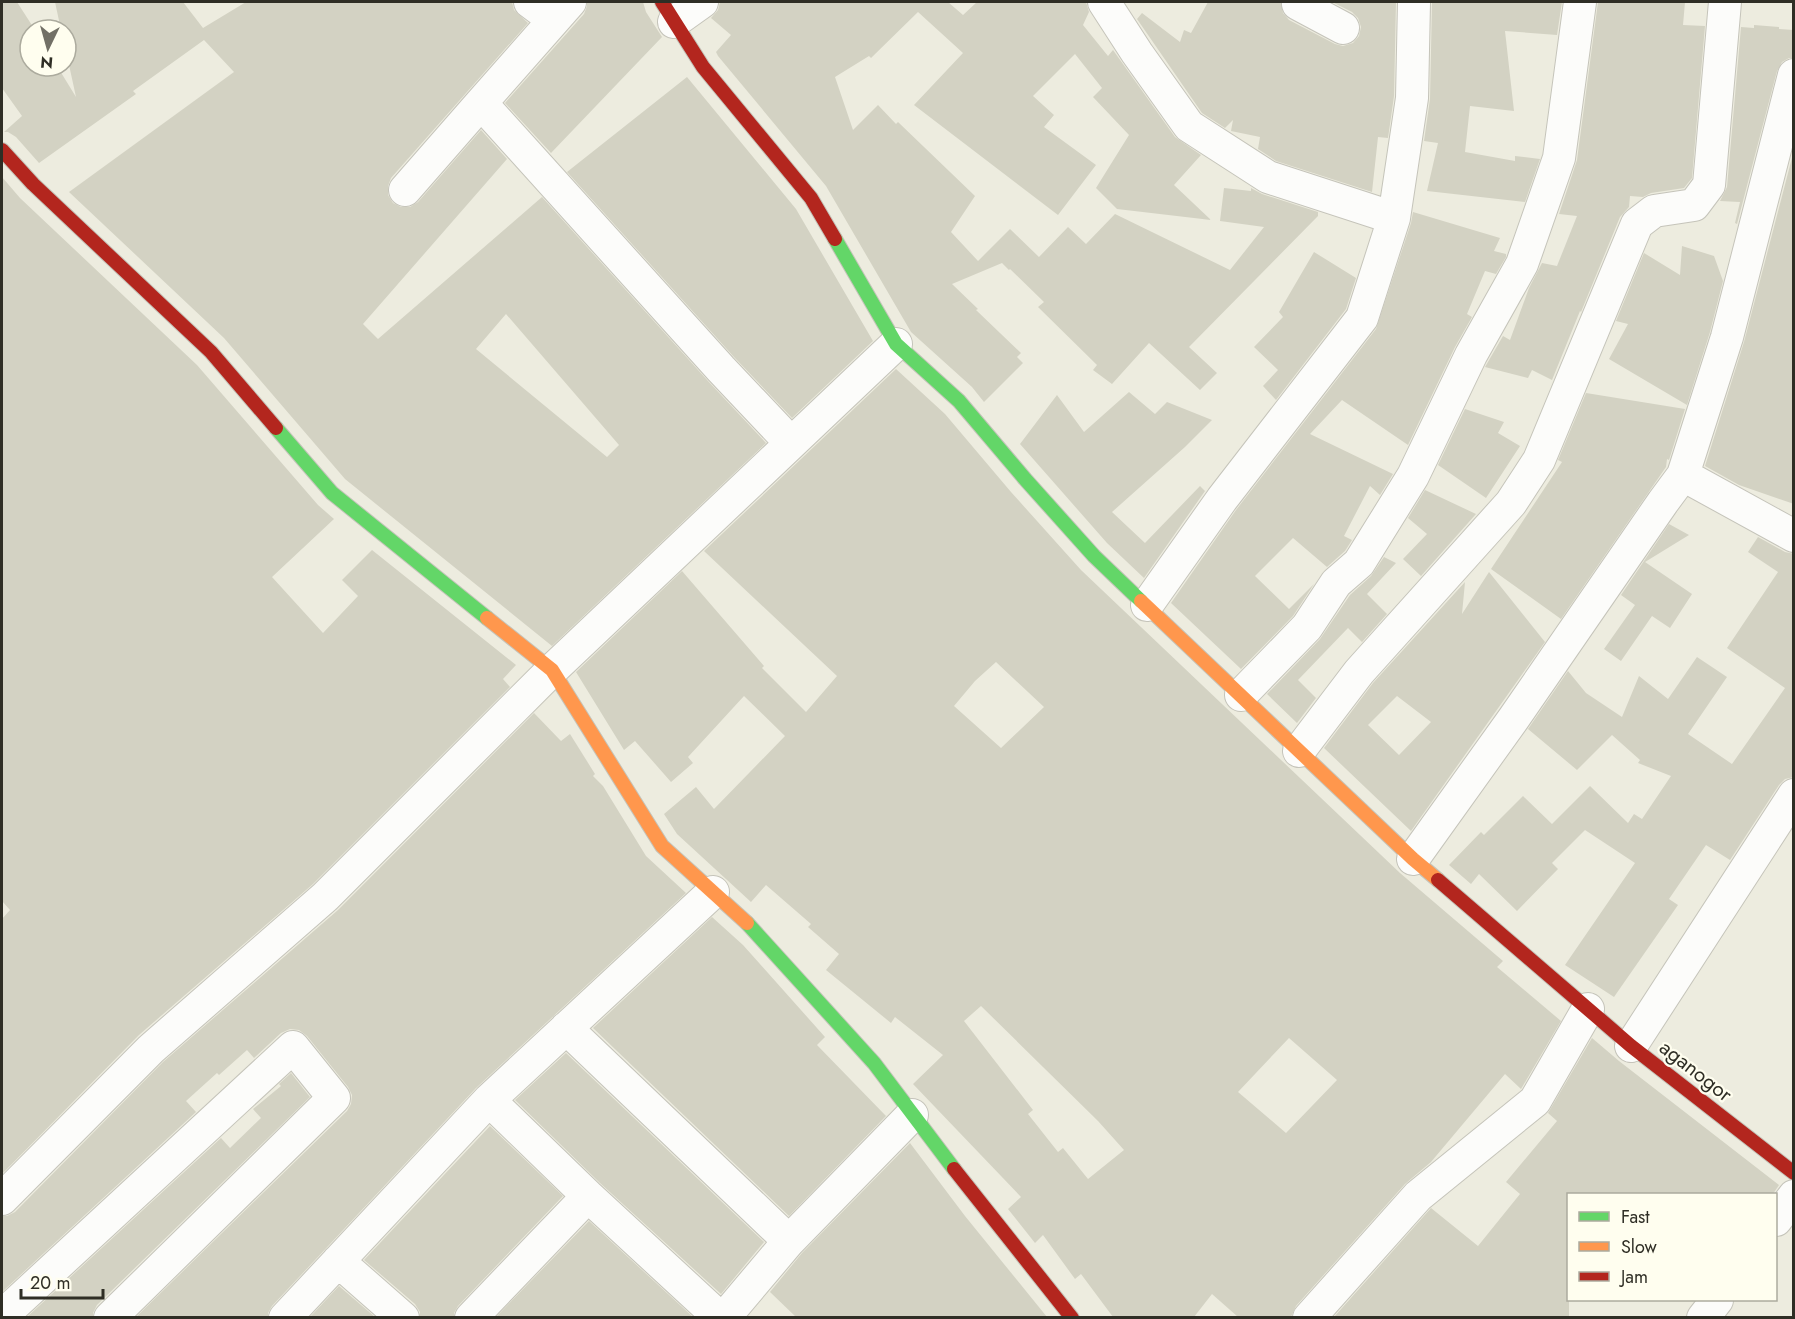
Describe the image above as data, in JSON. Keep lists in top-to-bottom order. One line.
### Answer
{"streets":{"street":["aganogor"]},"legend":["Fast","Slow","Jam"],"scale_bar":"20 m","north":"bottom"}
